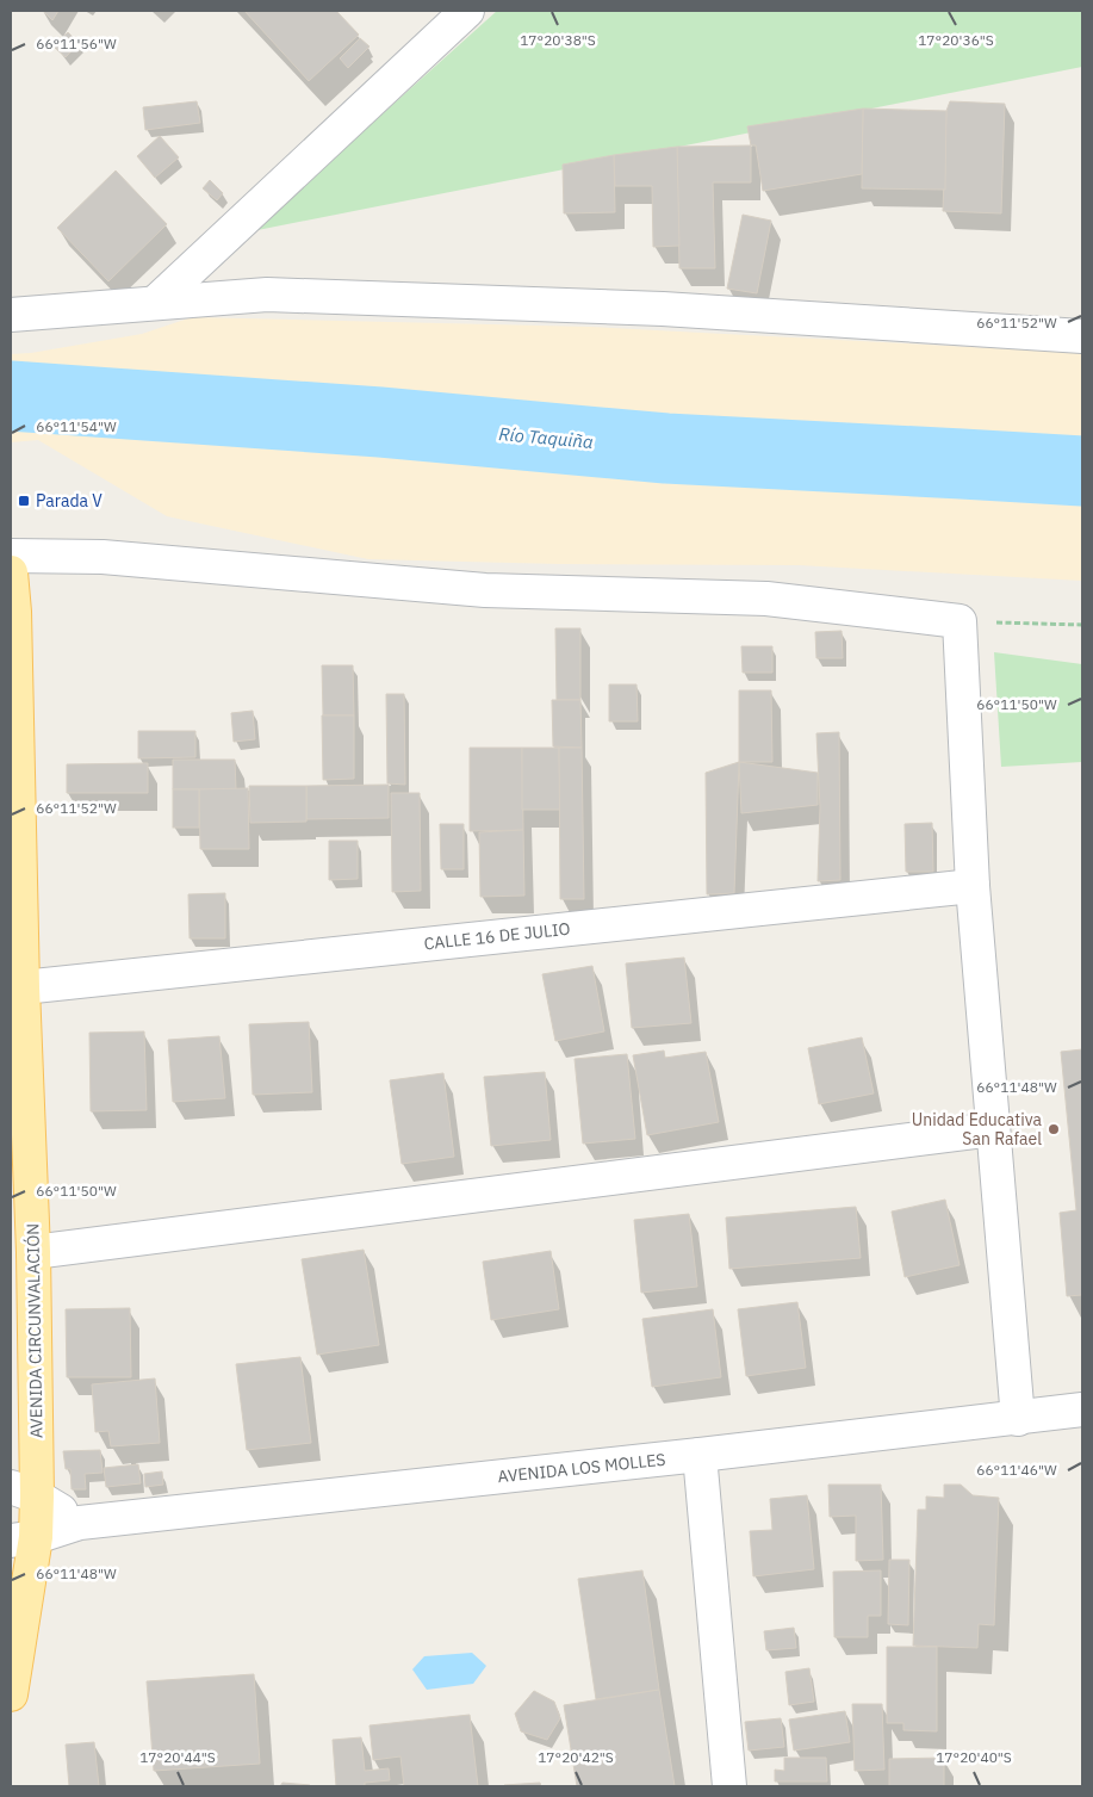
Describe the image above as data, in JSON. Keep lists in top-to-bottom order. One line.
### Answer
{"streets":{"main road":["AVENIDA CIRCUNVALACIÓN"],"street":["CALLE 16 DE JULIO","AVENIDA LOS MOLLES"]},"crossings":[["CALLE 16 DE JULIO","AVENIDA CIRCUNVALACIÓN"],["AVENIDA CIRCUNVALACIÓN","AVENIDA LOS MOLLES"]],"water":["Río Taquiña"],"places":{"transit":["Parada V"],"other":["Unidad Educativa San Rafael"]},"coordinates":["17°20'38\"S","17°20'36\"S","66°11'56\"W","66°11'52\"W","66°11'54\"W","66°11'50\"W","66°11'48\"W","66°11'46\"W","17°20'44\"S","17°20'42\"S","17°20'40\"S"]}
